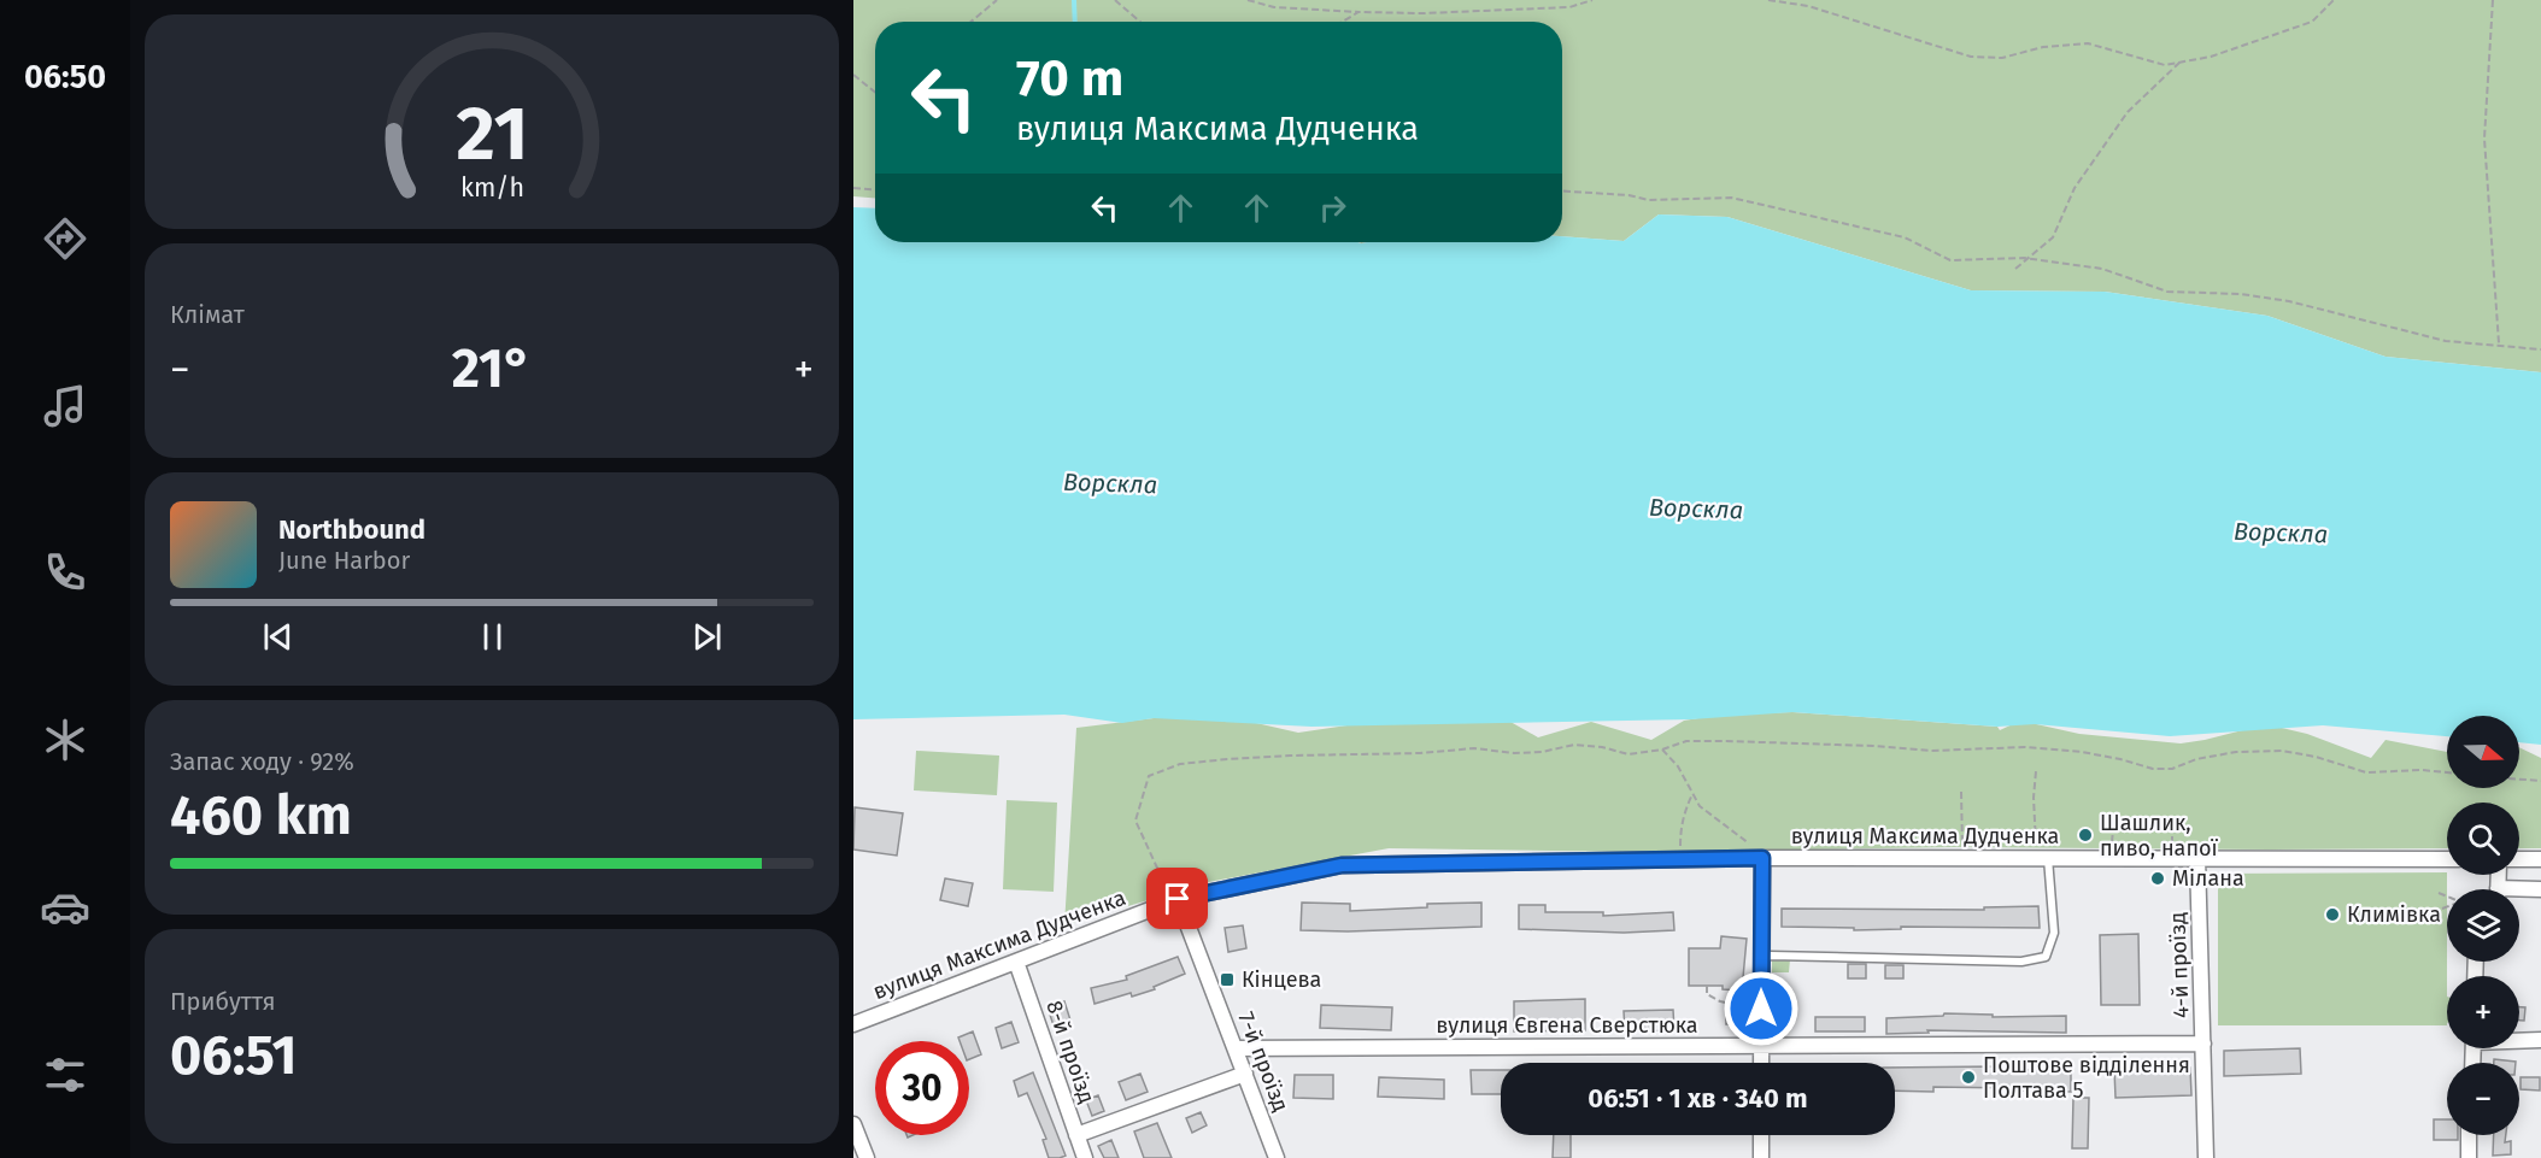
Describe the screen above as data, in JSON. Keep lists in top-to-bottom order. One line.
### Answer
{"streets":{"street":["вулиця Максима Дудченка","4-й проїзд","вулиця Євгена Сверстюка","8-й проїзд","7-й проїзд"]},"crossings":[["вулиця Максима Дудченка","4-й проїзд"],["вулиця Максима Дудченка","8-й проїзд"],["вулиця Максима Дудченка","7-й проїзд"],["4-й проїзд","вулиця Євгена Сверстюка"],["вулиця Євгена Сверстюка","7-й проїзд"]],"water":["Ворскла"],"places":{"other":["Шашлик, пиво, напої","Мілана","Климівка","Поштове відділення Полтава 5"],"transit":["Кінцева"]},"north":"right","page":{"tabs":"06:50","turn":["70 m","вулиця Максима Дудченка"],"tile":["Клімат",["Запас ходу · 92%","460 km"],["Прибуття","06:51"]],"heat":["−","21°","+"],"song":["Northbound","June Harbor"],"map_buttons":["+","−"],"limit":"30","trip":"06:51 · 1 хв · 340 m","gauge":["21","km/h"]}}
